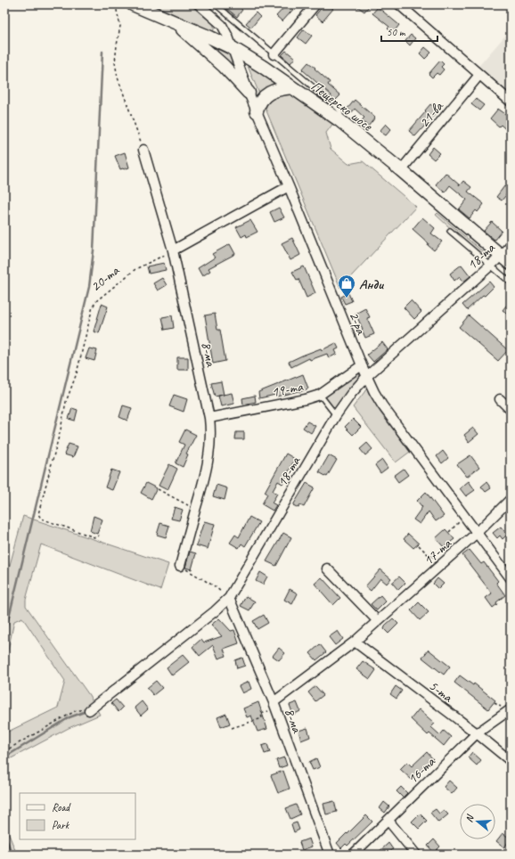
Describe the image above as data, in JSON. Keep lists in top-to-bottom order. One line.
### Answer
{"streets":{"main road":["Пещерско шосе"],"street":["21-ва","18-та","2-ра","8-ма","19-та","17-та","5-та","16-та"],"path":["20-та"]},"crossings":[["Пещерско шосе","21-ва"],["Пещерско шосе","18-та"],["Пещерско шосе","2-ра"],["18-та","2-ра"],["18-та","8-ма"],["20-та","8-ма"],["2-ра","19-та"],["2-ра","17-та"],["8-ма","19-та"],["8-ма","17-та"],["17-та","5-та"],["5-та","16-та"]],"places":{"shop":["Анди"]},"legend":["Road","Park"],"scale_bar":"50 m","north":"left"}
